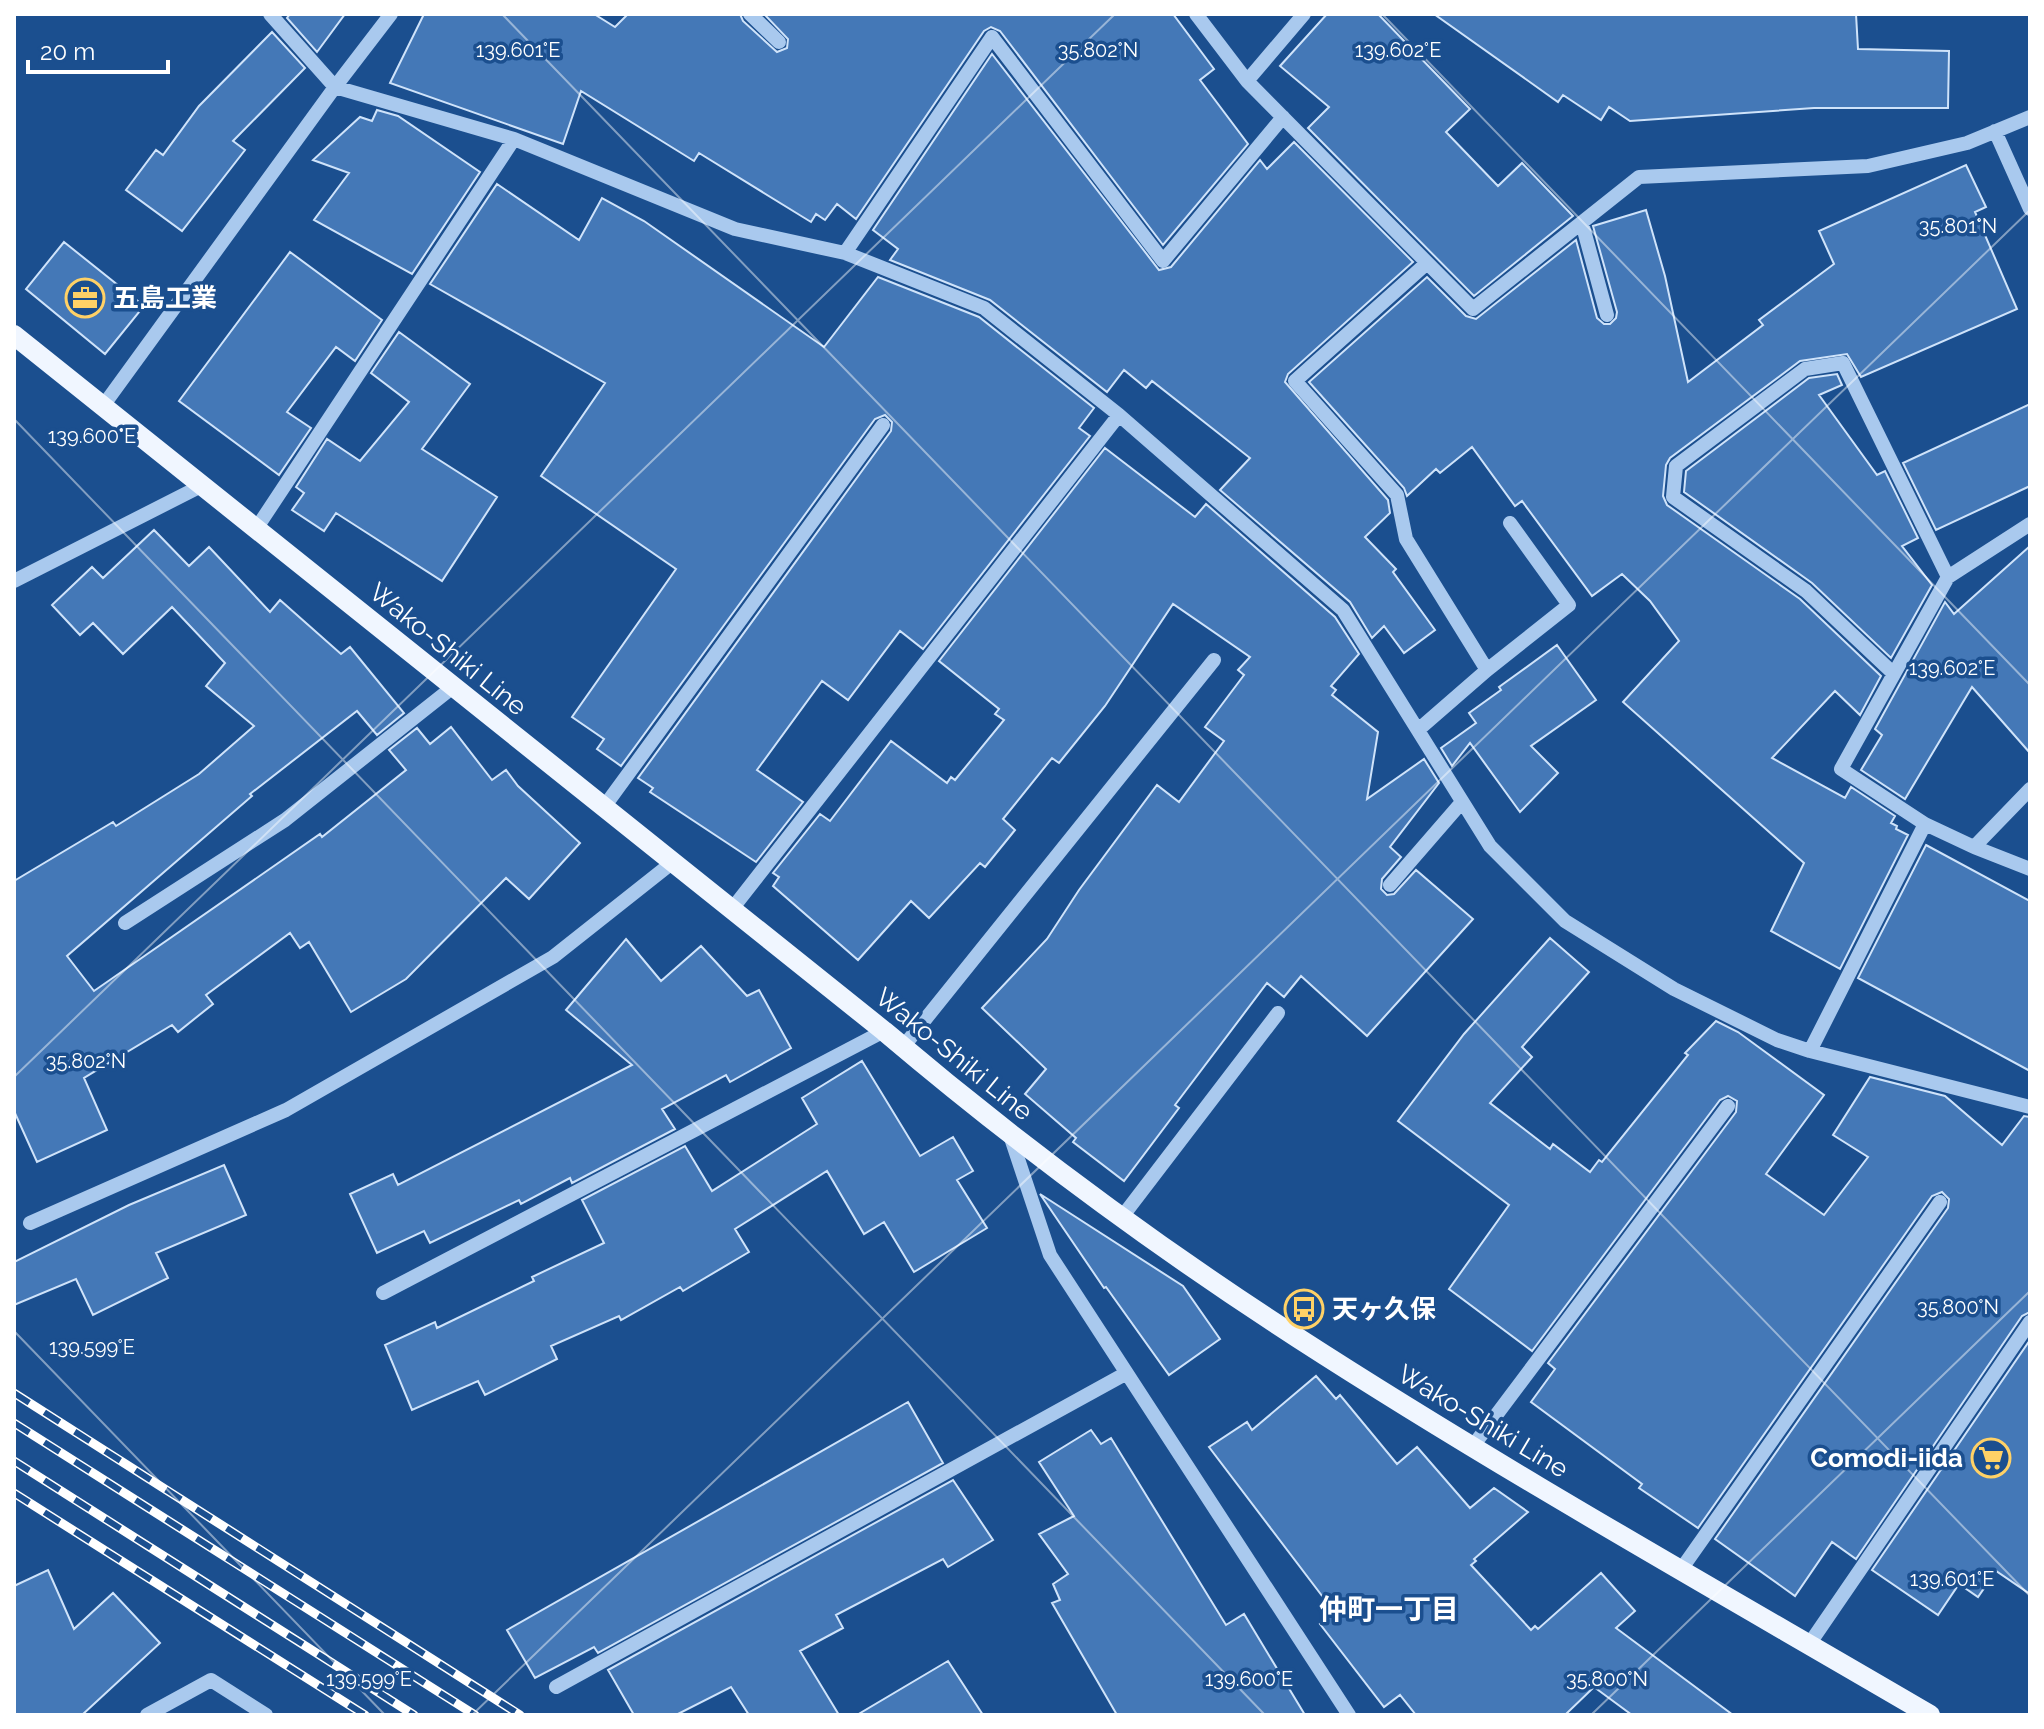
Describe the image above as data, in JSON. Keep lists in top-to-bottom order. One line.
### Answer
{"streets":{"main road":["Wako-Shiki Line"]},"districts":["仲町一丁目"],"places":{"office":["五島工業"],"bus stop":["天ヶ久保"],"supermarket":["Comodi-iida"]},"scale_bar":"20 m","coordinates":["35.802°N","139.602°E","139.601°E","35.801°N","139.600°E","35.800°N","139.599°E"]}
